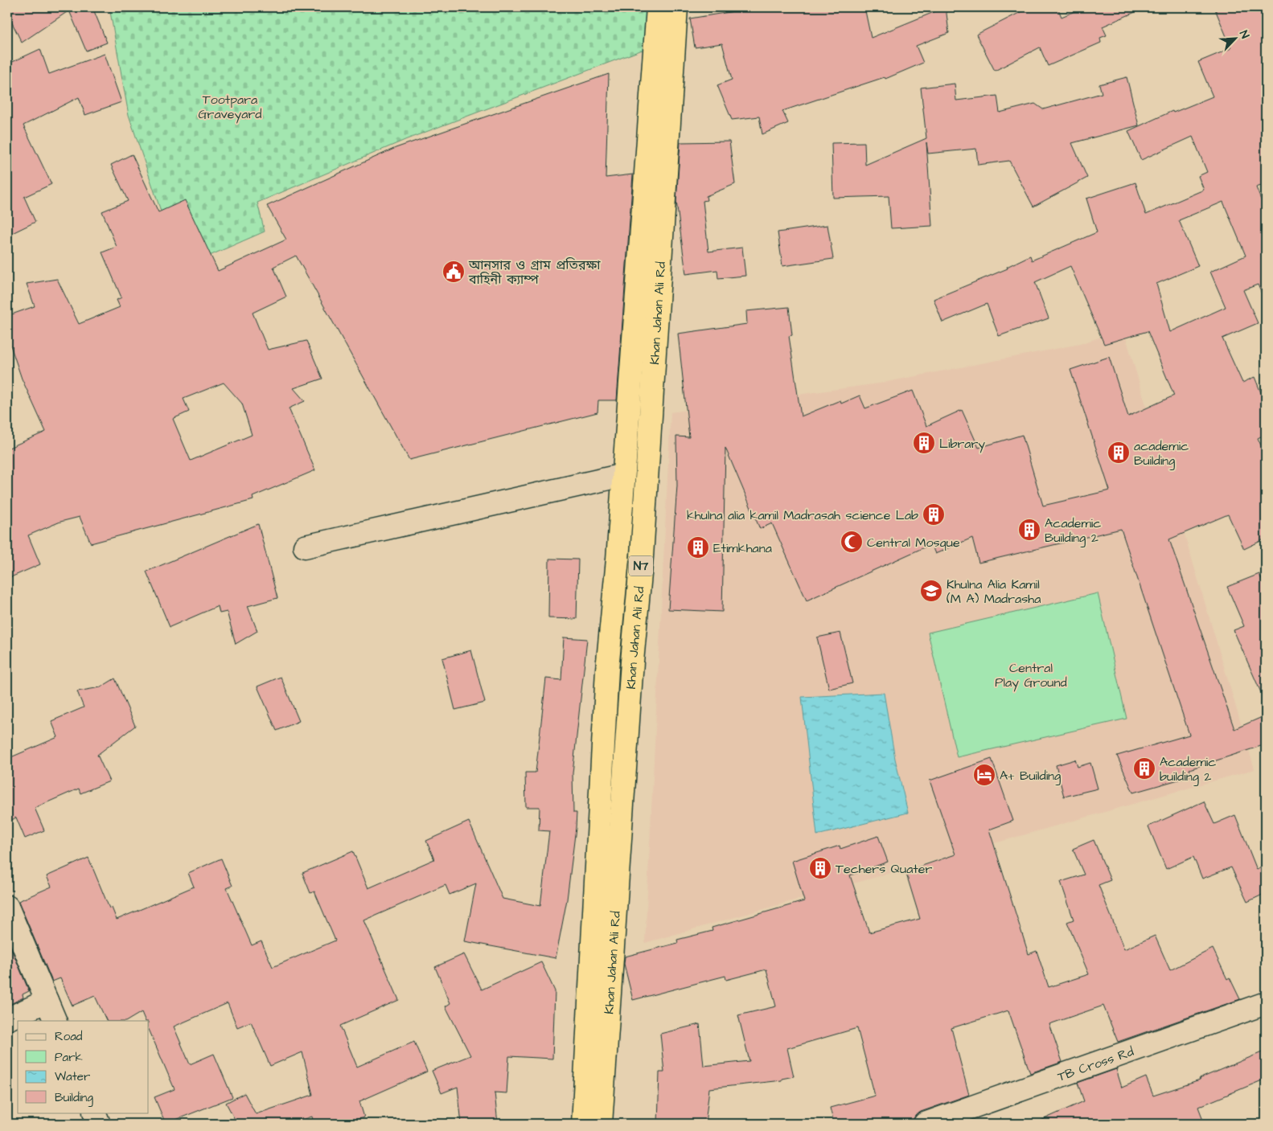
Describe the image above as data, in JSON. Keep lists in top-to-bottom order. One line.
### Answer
{"streets":{"highway":["Khan Jahan Ali Rd","N7"],"street":["TB Cross Rd"]},"parks":["Tootpara Graveyard","Central Play Ground"],"places":{"public building":["আনসার ও গ্রাম প্রতিরক্ষা বাহিনী ক্যাম্প"],"building":["Library","academic Building","khulna alia kamil Madrasah science Lab","Academic Building 2","Etimkhana","Academic building 2","Techers Quater"],"mosque":["Central Mosque"],"school or university":["Khulna Alia Kamil (M A) Madrasha"],"hotel":["A+ Building"]},"legend":["Road","Park","Water","Building"],"north":"top right"}
